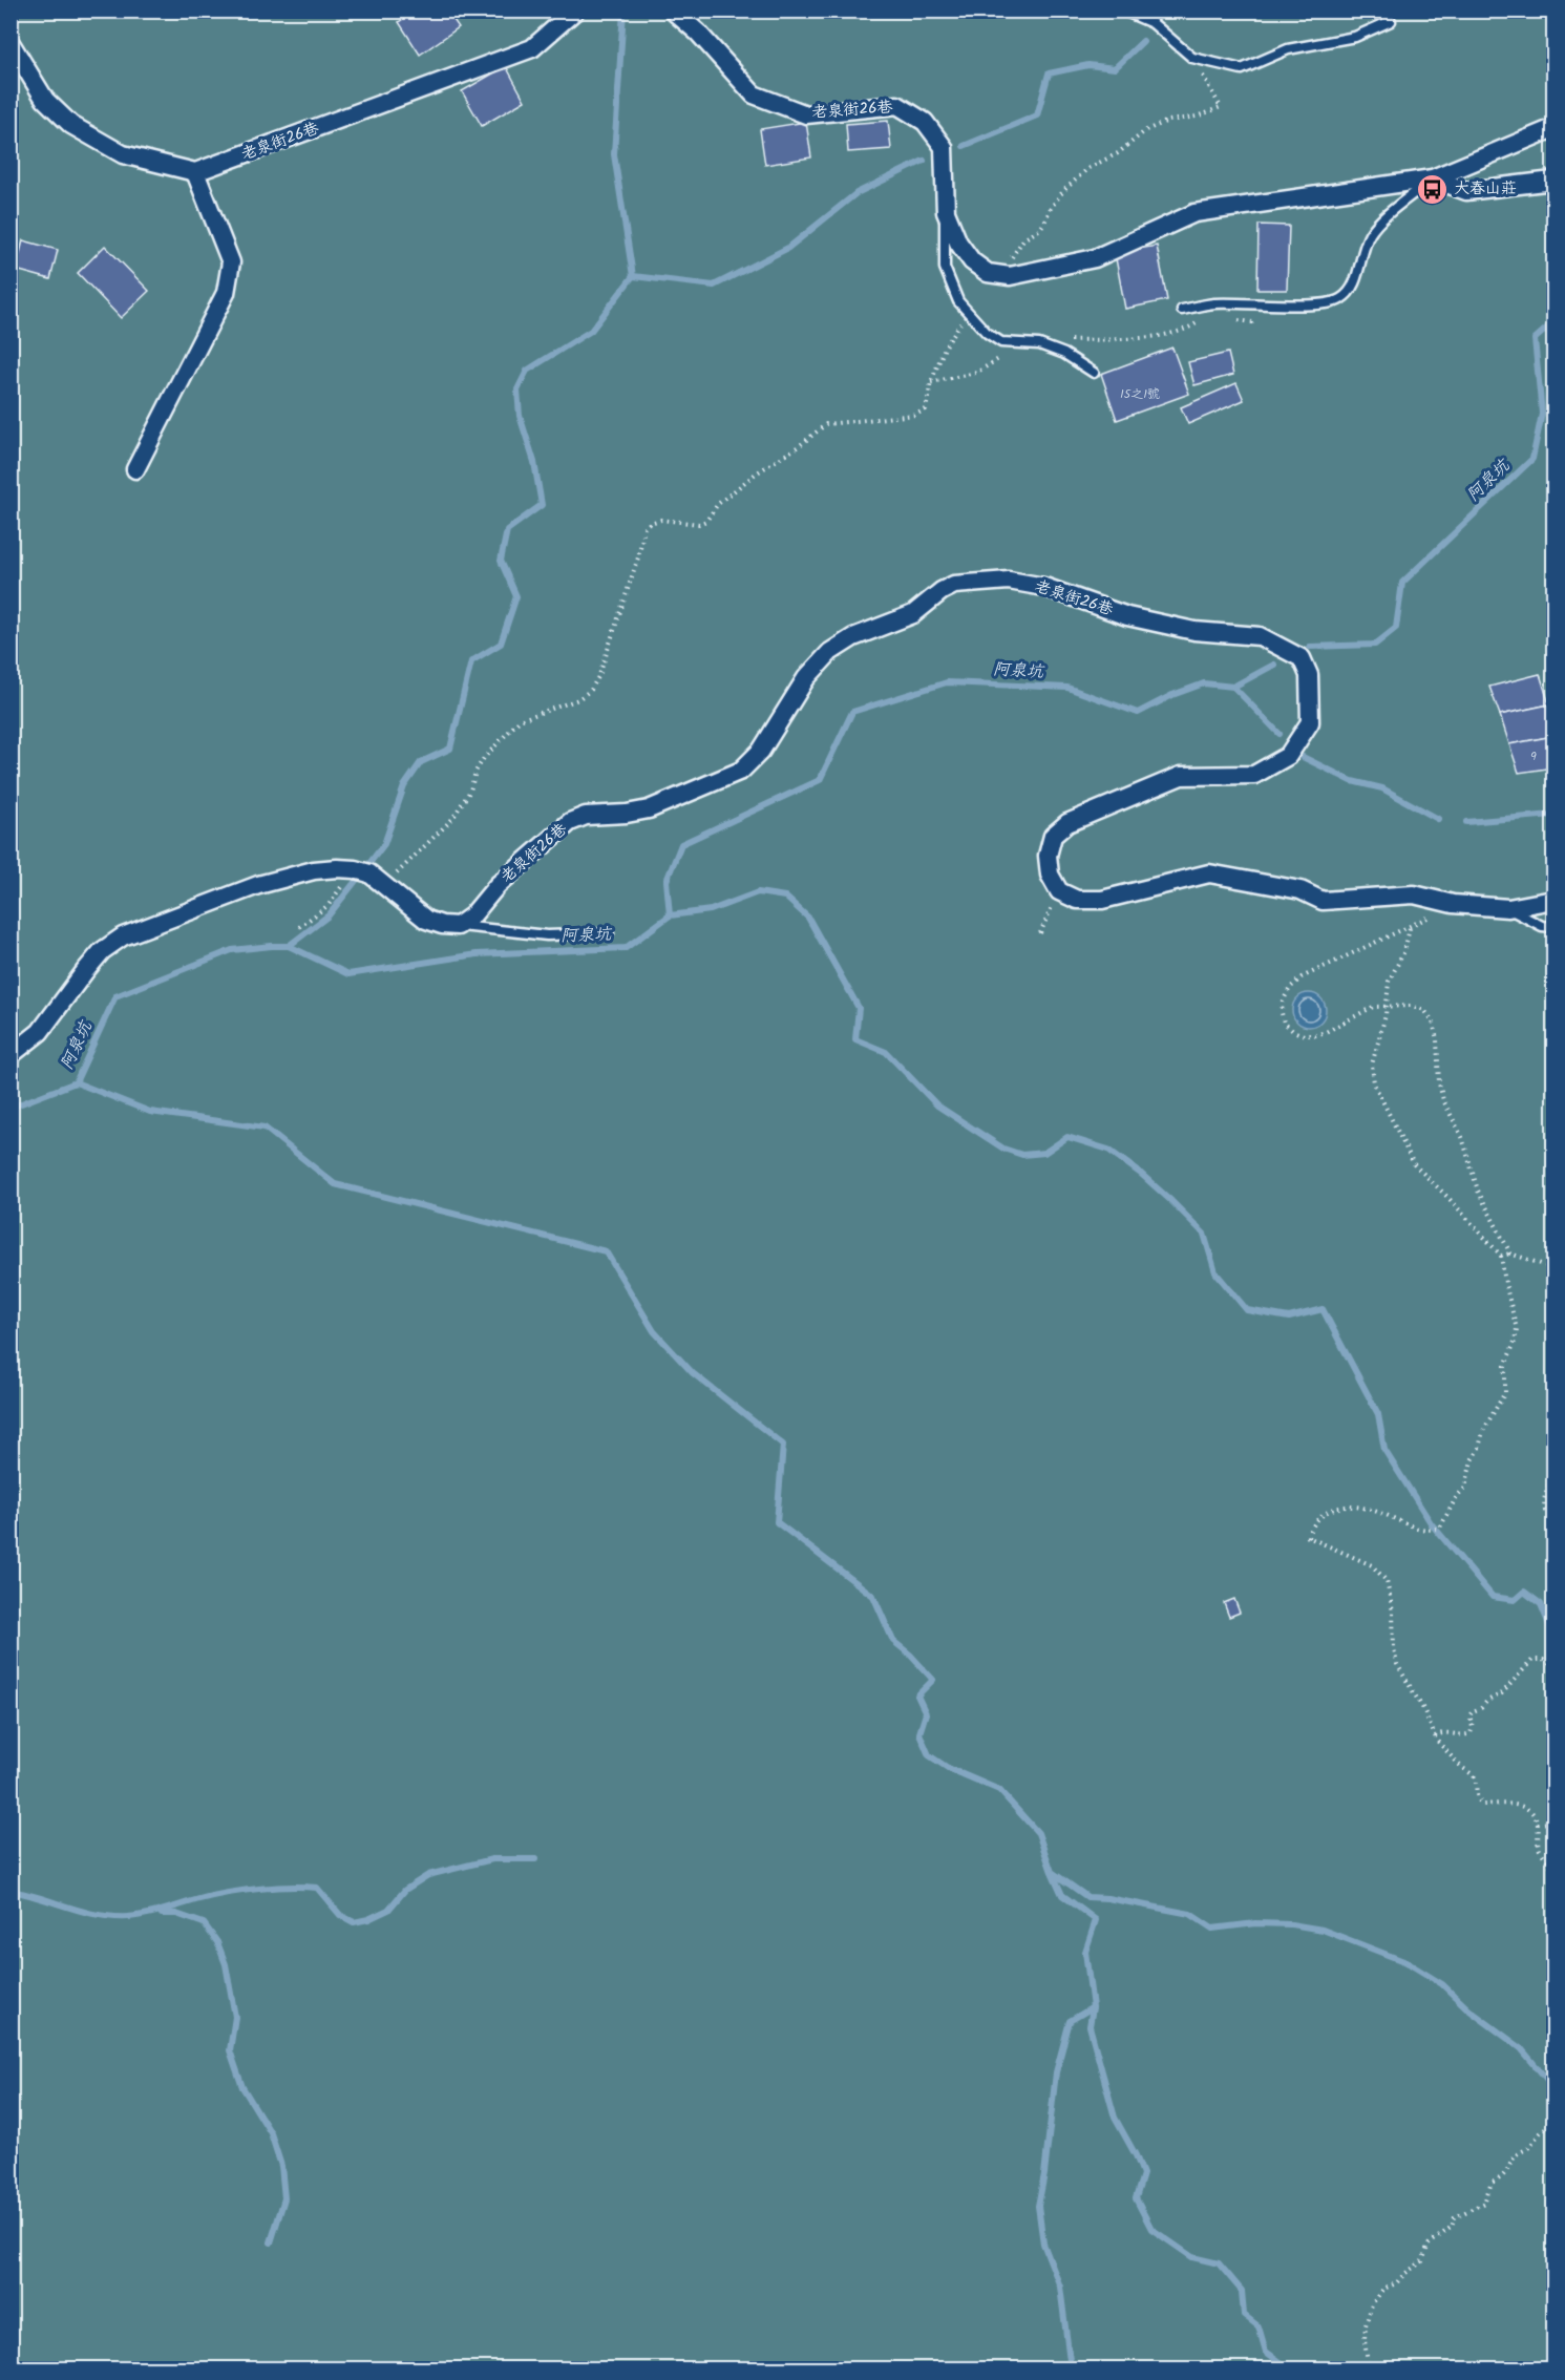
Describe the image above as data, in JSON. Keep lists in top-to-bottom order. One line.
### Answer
{"streets":{"street":["老泉街26巷"]},"water":["阿泉坑"],"places":{"bus stop":["大春山莊"]},"house_numbers":["15之1號","9"]}
